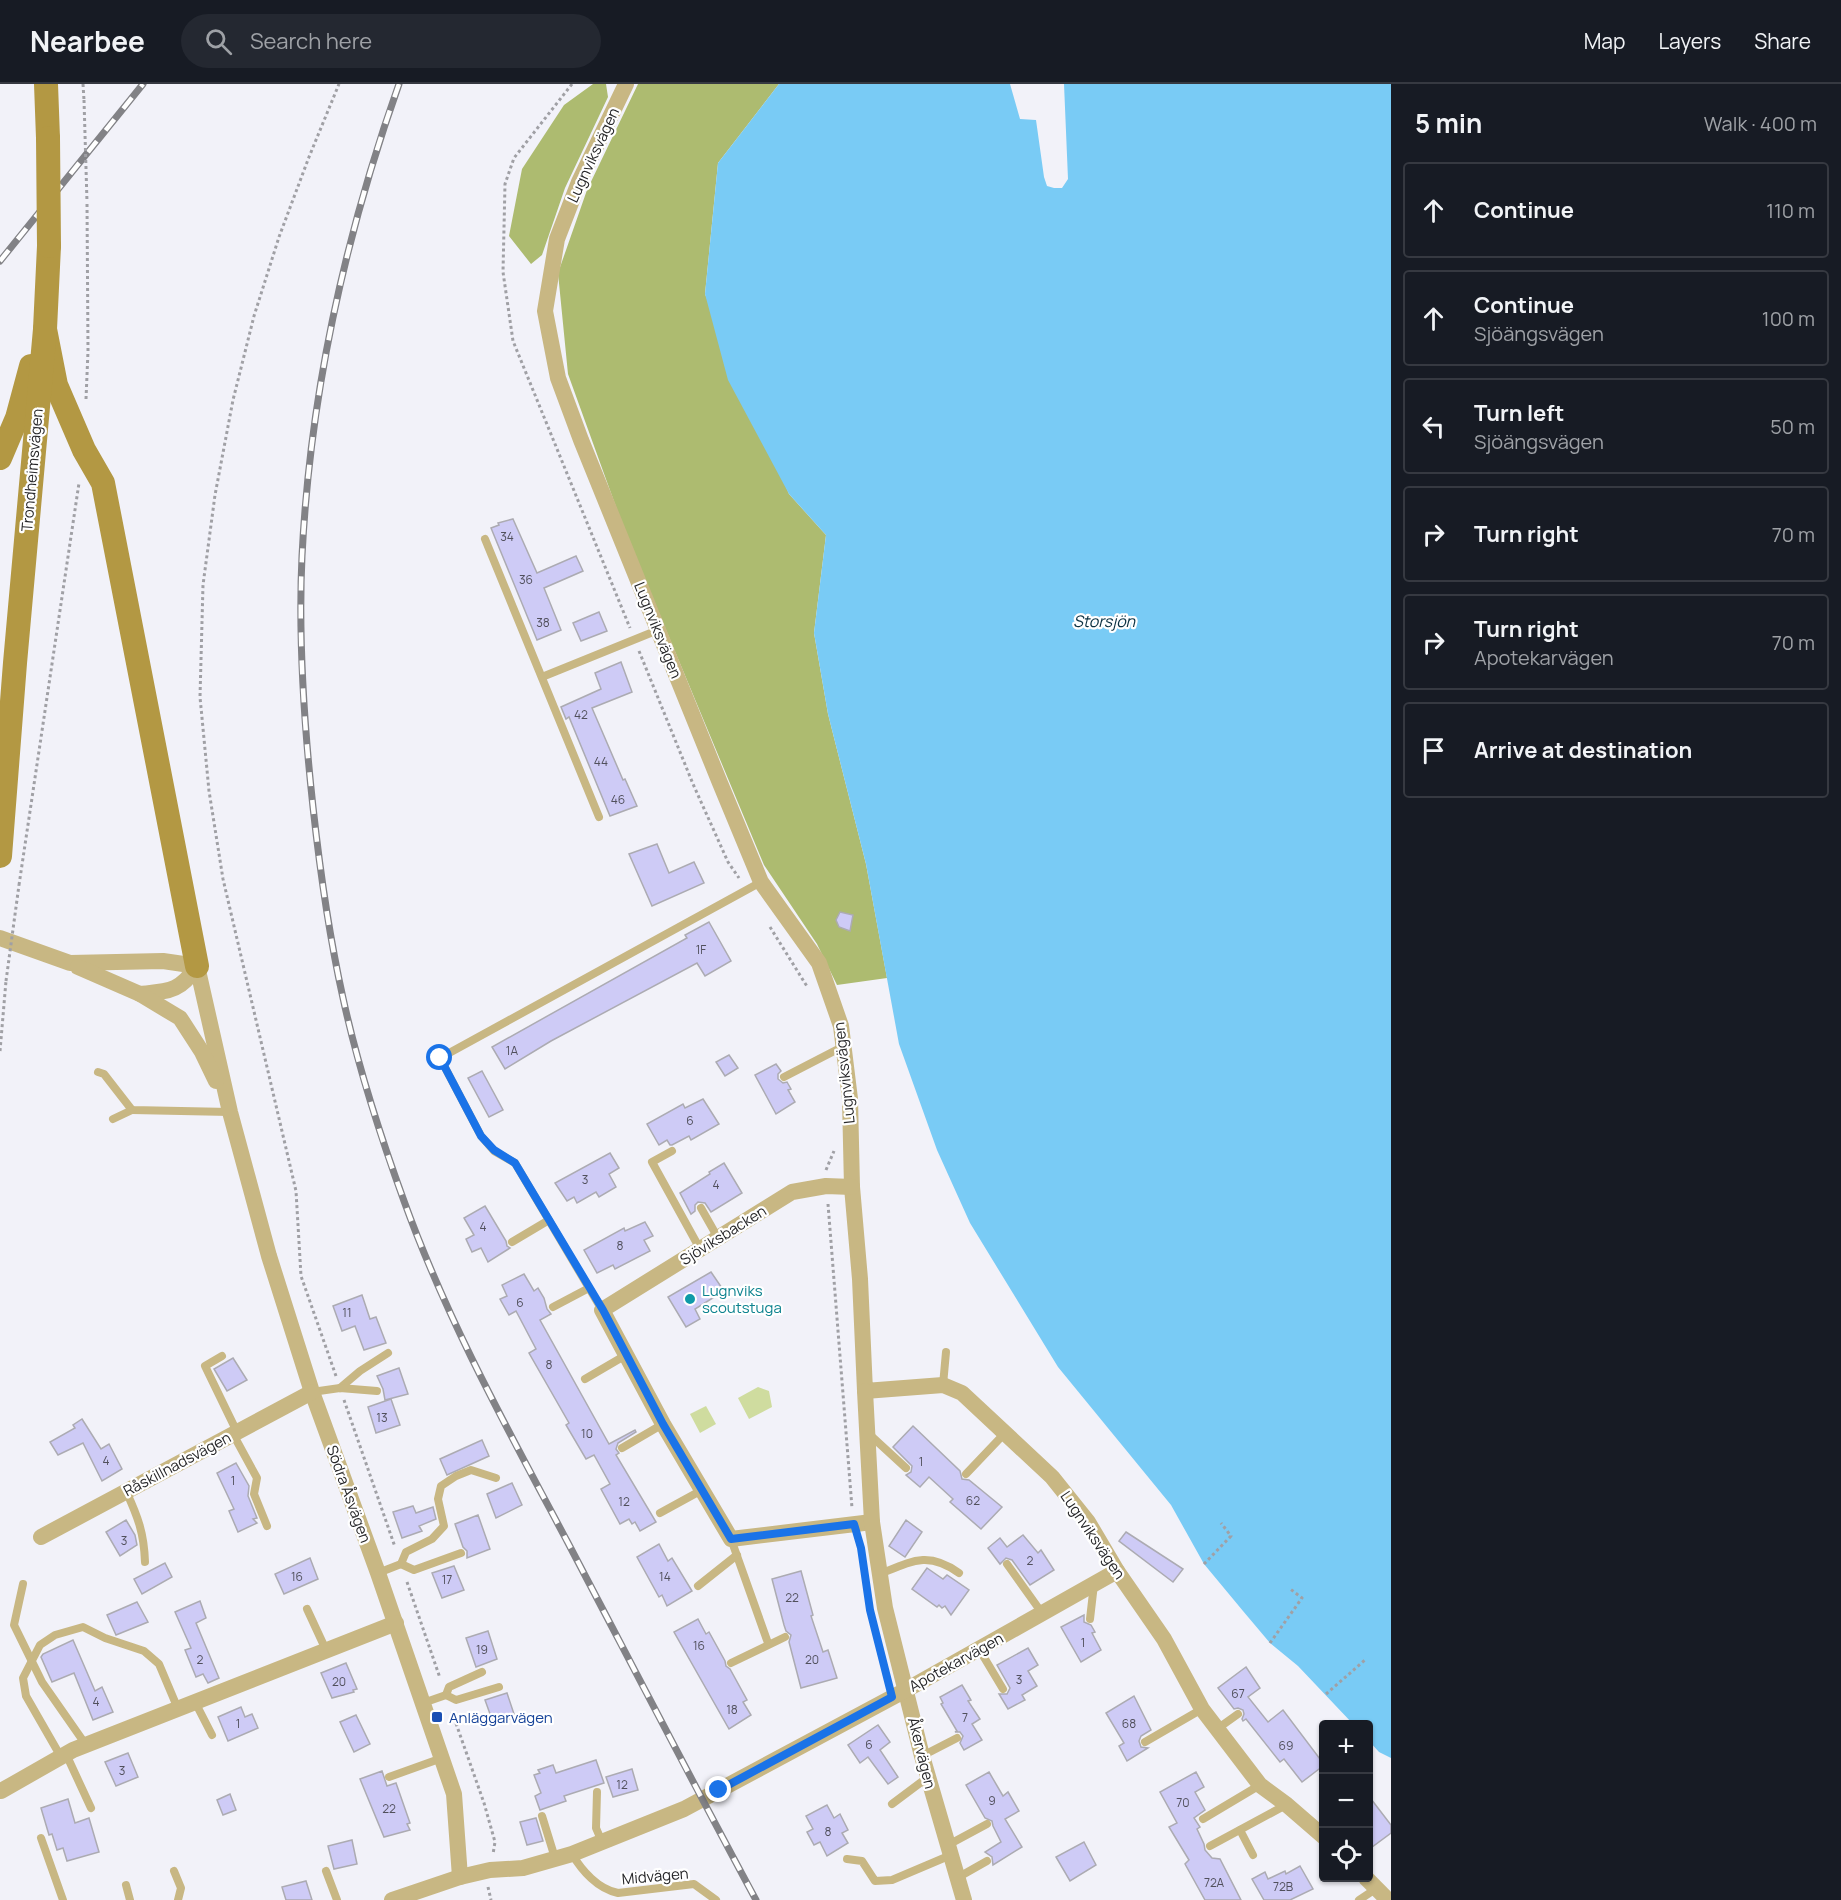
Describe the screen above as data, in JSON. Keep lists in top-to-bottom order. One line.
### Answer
{"streets":{"main road":["Trondheimsvägen"],"street":["Lugnviksvägen","Sjöviksbacken","Råskillnadsvägen","Södra Åsvägen","Apotekarvägen","Åkervägen"],"lane":["Midvägen"]},"crossings":[["Lugnviksvägen","Sjöviksbacken"],["Lugnviksvägen","Apotekarvägen"],["Lugnviksvägen","Åkervägen"],["Råskillnadsvägen","Södra Åsvägen"],["Södra Åsvägen","Apotekarvägen"],["Apotekarvägen","Åkervägen"],["Apotekarvägen","Midvägen"]],"water":["Storsjön"],"places":{"other":["Lugnviks scoutstuga"],"transit":["Anläggarvägen"]},"house_numbers":["34","36","38","42","44","46","1F","1A","6","3","4","4","8","6","11","8","13","10","4","1","1","62","12","3","2","16","14","17","22","1","16","19","2","20","3","20","67","4","18","7","1","68","6","69","3","12","9","70","22","8","72A","72B"],"page":{"header":"Nearbee","search":"Search here","nav":["Map","Layers","Share"],"heading":["5 min","Walk · 400 m"],"list":[["Continue","110 m"],["Continue","Sjöängsvägen","100 m"],["Turn left","Sjöängsvägen","50 m"],["Turn right","70 m"],["Turn right","Apotekarvägen","70 m"],"Arrive at destination"],"map_buttons":["+","−"]}}
